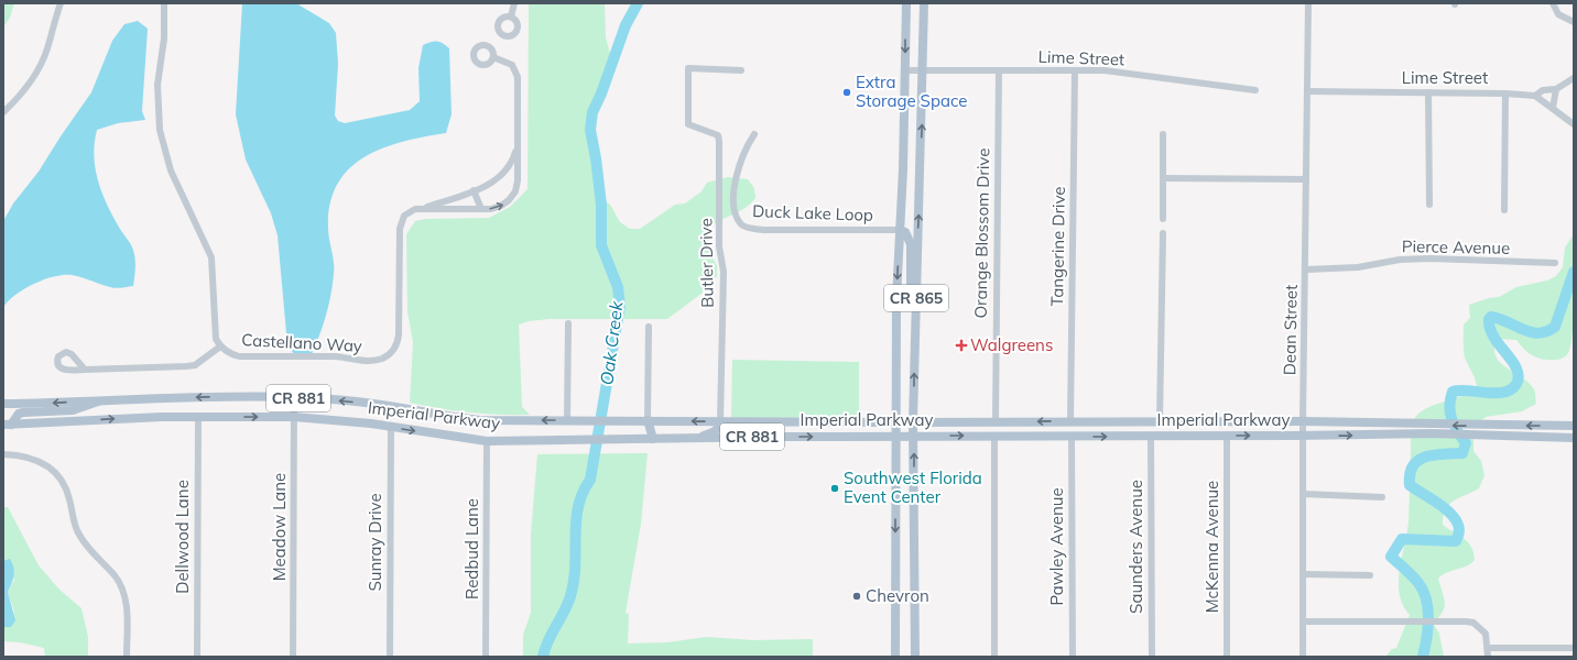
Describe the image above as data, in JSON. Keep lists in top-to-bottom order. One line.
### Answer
{"streets":{"main road":["CR 865","CR 881","Imperial Parkway"],"street":["Lime Street","Duck Lake Loop","Orange Blossom Drive","Tangerine Drive","Pierce Avenue","Butler Drive","Dean Street","Castellano Way","Meadow Lane","Dellwood Lane","Sunray Drive","Pawley Avenue","Saunders Avenue","McKenna Avenue","Redbud Lane"]},"crossings":[["Lime Street","Orange Blossom Drive"],["Lime Street","Tangerine Drive"],["Lime Street","CR 865"],["Lime Street","Dean Street"],["Duck Lake Loop","CR 865"],["Orange Blossom Drive","Imperial Parkway"],["Tangerine Drive","Imperial Parkway"],["Pierce Avenue","Dean Street"],["Butler Drive","Imperial Parkway"],["CR 865","Imperial Parkway"],["Dean Street","Imperial Parkway"],["Imperial Parkway","Meadow Lane"],["Imperial Parkway","Dellwood Lane"],["Imperial Parkway","Sunray Drive"],["Imperial Parkway","Pawley Avenue"],["Imperial Parkway","Saunders Avenue"],["Imperial Parkway","McKenna Avenue"],["Imperial Parkway","Redbud Lane"]],"water":["Oak Creek"],"places":{"other":["Extra Storage Space","Southwest Florida Event Center","Chevron"],"health":["Walgreens"]}}
